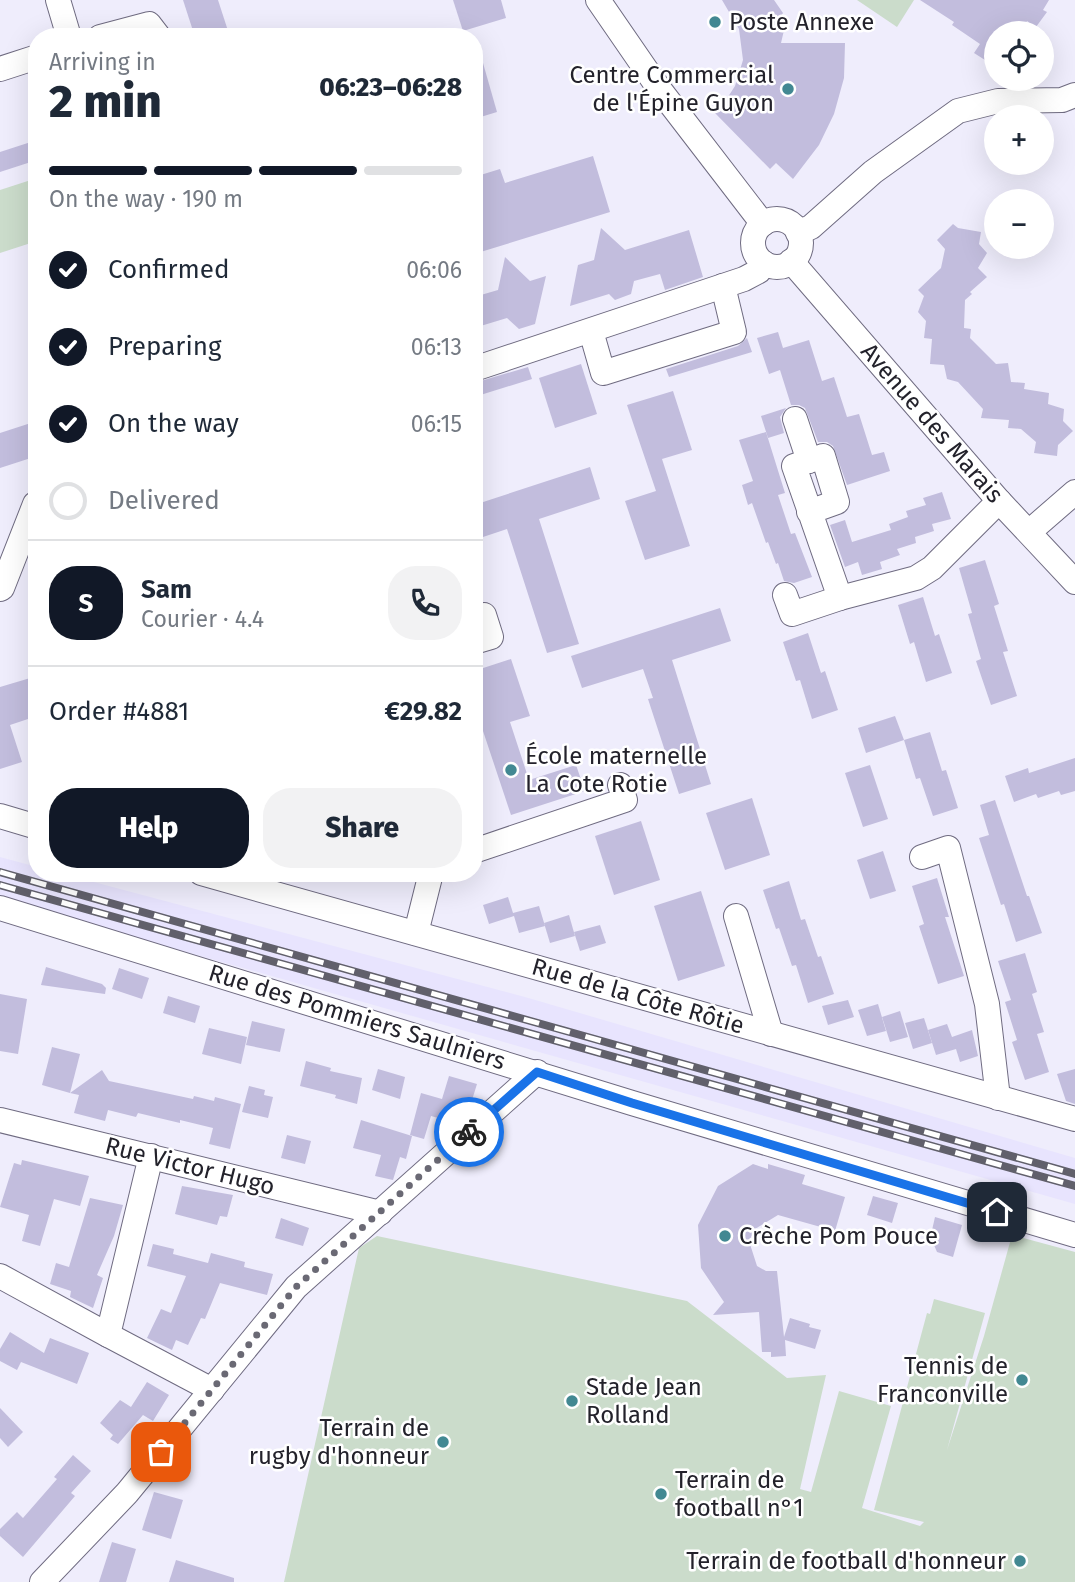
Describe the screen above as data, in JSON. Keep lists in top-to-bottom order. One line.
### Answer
{"streets":{"street":["Avenue des Marais","Rue de la Côte Rôtie","Rue des Pommiers Saulniers","Rue Victor Hugo"]},"places":["Poste Annexe","Centre Commercial de l'Épine Guyon","École maternelle La Cote Rotie","Crèche Pom Pouce","Tennis de Franconville","Stade Jean Rolland","Terrain de rugby d'honneur","Terrain de football n°1","Terrain de football d'honneur"],"page":{"map_buttons":["+","−"],"heading":["2 min","Arriving in","06:23–06:28"],"panel":["Sam","Courier · 4.4","Order #4881","€29.82"],"bar":"On the way · 190 m","list":[["Confirmed","06:06"],["Preparing","06:13"],["On the way","06:15"],"Delivered"],"round":"S","buttons":["Help","Share"]}}
